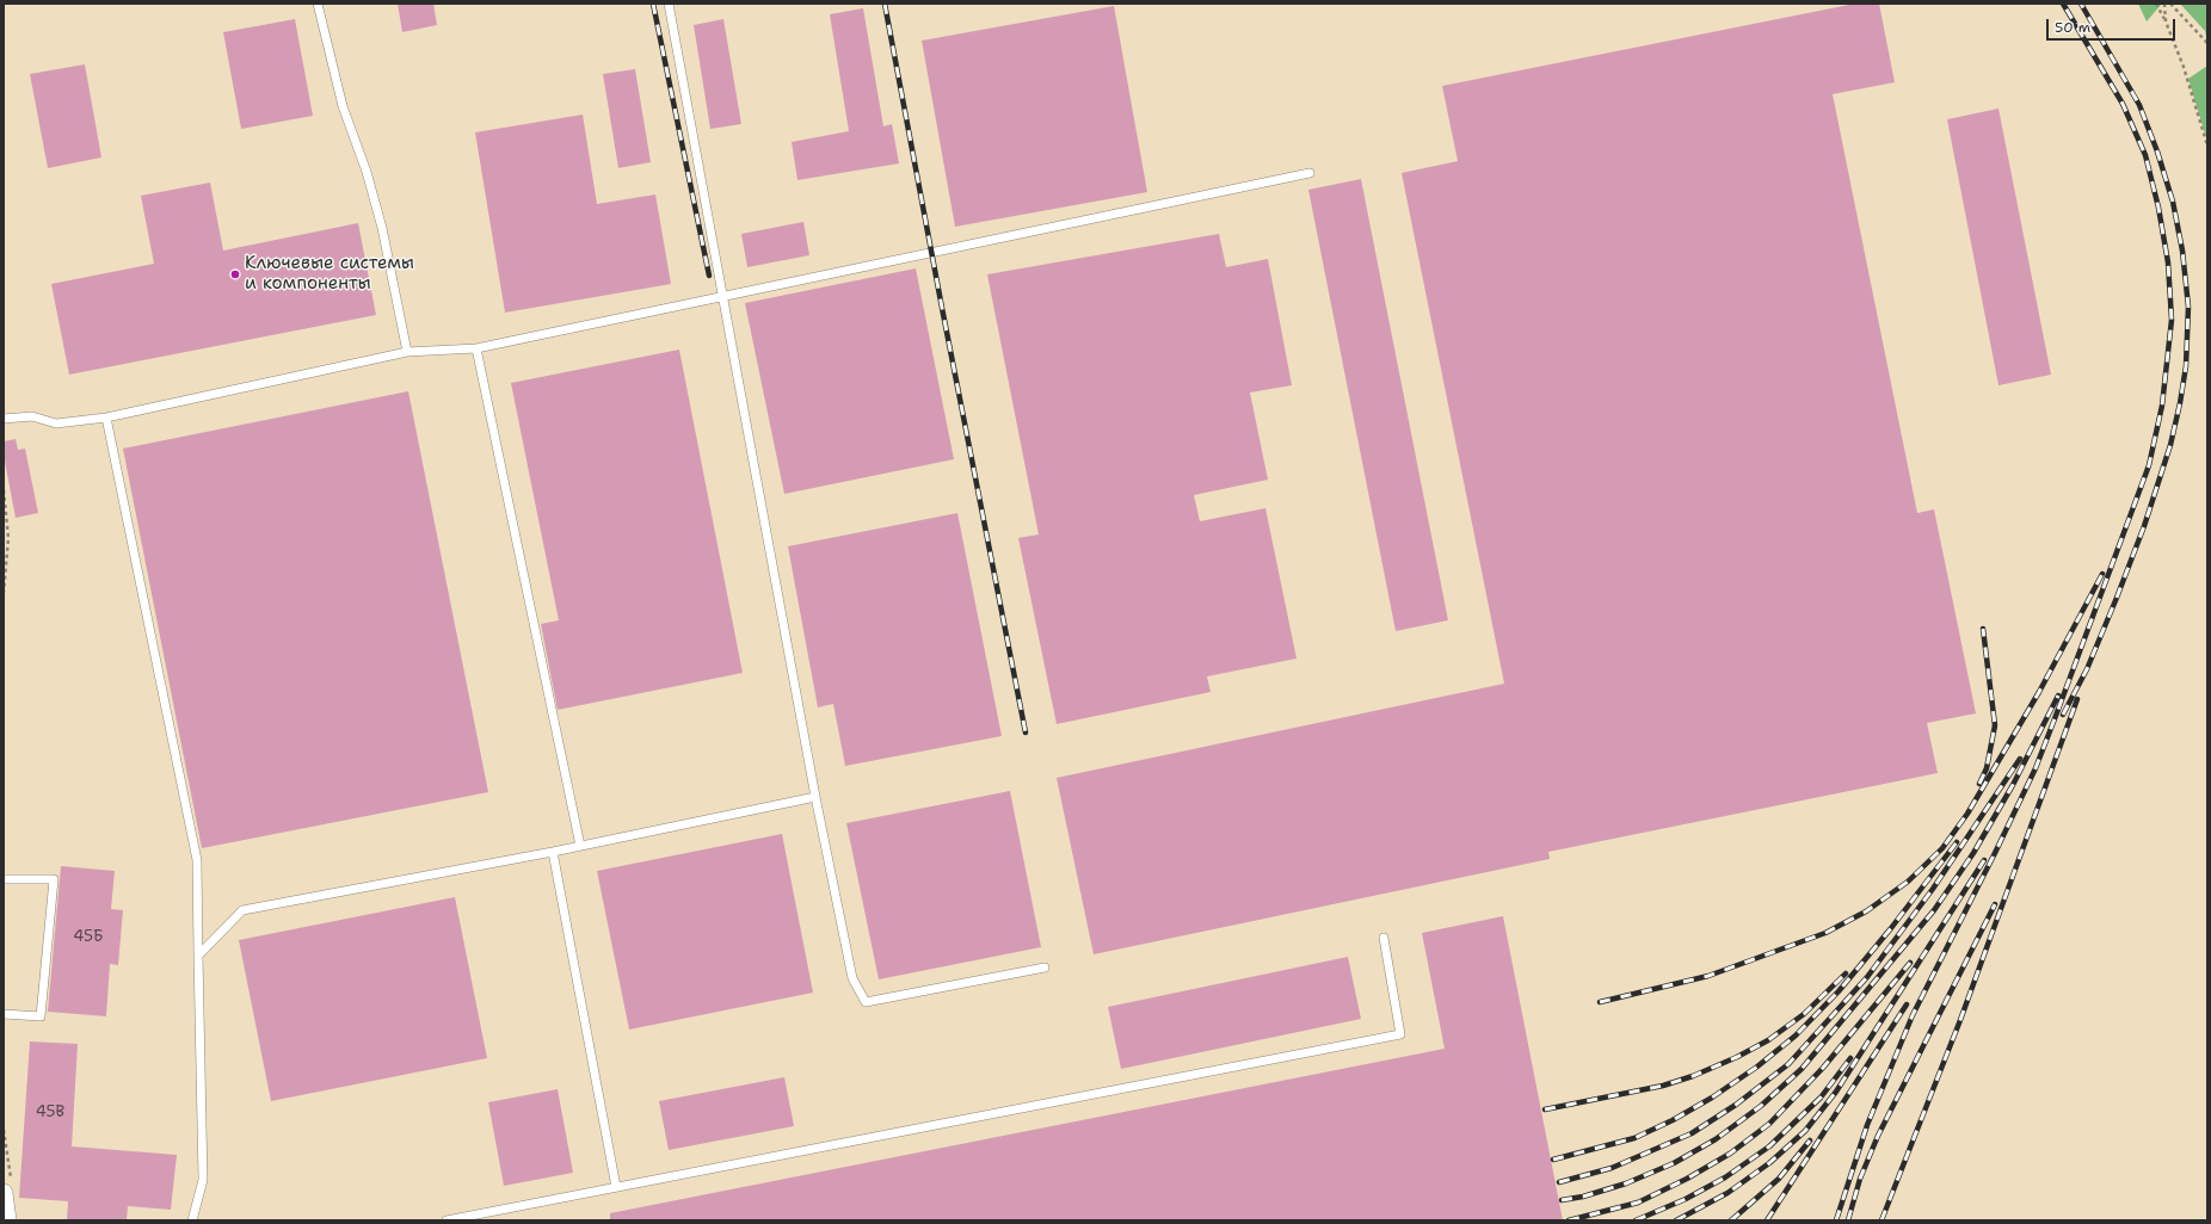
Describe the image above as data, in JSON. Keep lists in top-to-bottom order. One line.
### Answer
{"places":["Ключевые системы и компоненты"],"house_numbers":["45Б","45В"],"scale_bar":"50 m"}
